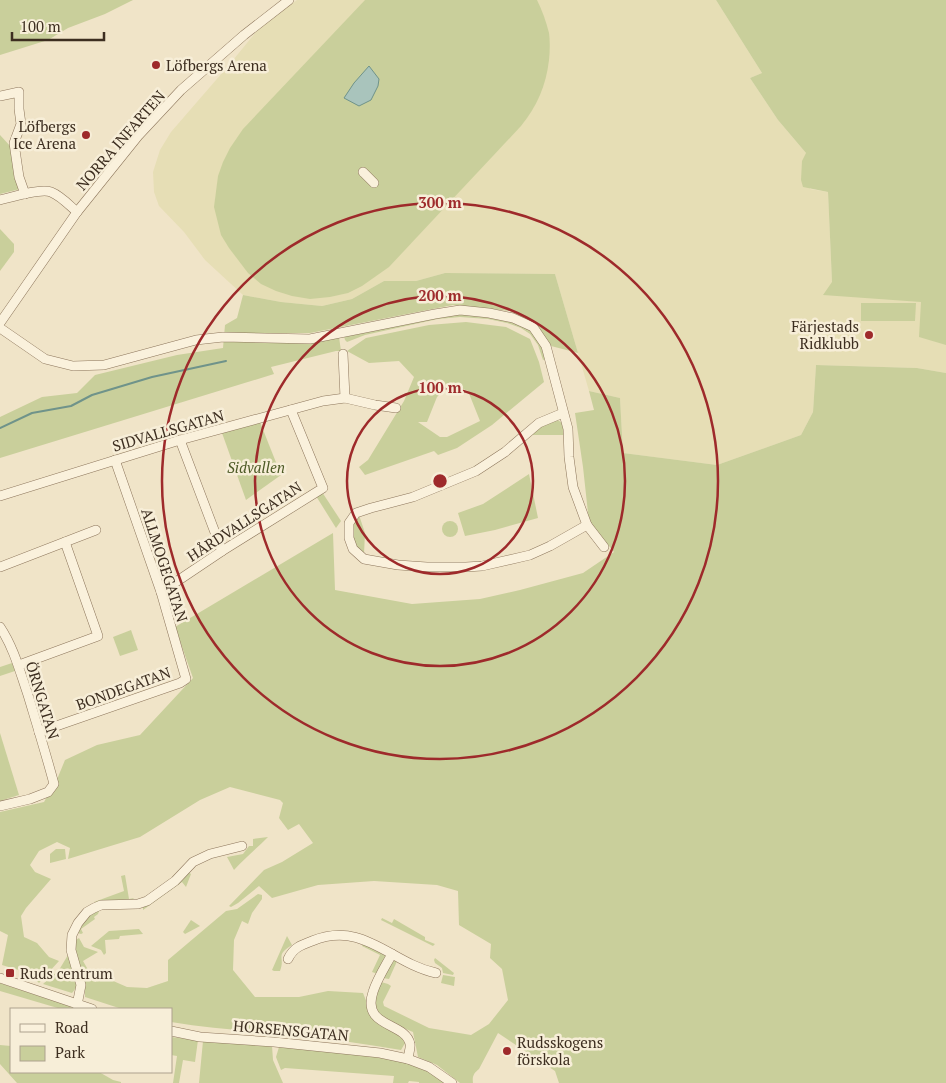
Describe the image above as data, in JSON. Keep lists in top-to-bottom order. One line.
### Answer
{"streets":{"street":["NORRA INFARTEN","SIDVALLSGATAN","HÅRDVALLSGATAN","ALLMOGEGATAN","BONDEGATAN","ÖRNGATAN","HORSENSGATAN"]},"crossings":[["SIDVALLSGATAN","HÅRDVALLSGATAN"],["SIDVALLSGATAN","ALLMOGEGATAN"],["HÅRDVALLSGATAN","ALLMOGEGATAN"],["ALLMOGEGATAN","BONDEGATAN"],["BONDEGATAN","ÖRNGATAN"]],"parks":["Sidvallen"],"places":{"other":["Löfbergs Arena","Löfbergs Ice Arena","Färjestads Ridklubb","Rudsskogens förskola"],"transit":["Ruds centrum"]},"legend":["Road","Park"],"scale_bar":"100 m","rings":["300 m","200 m","100 m"]}
